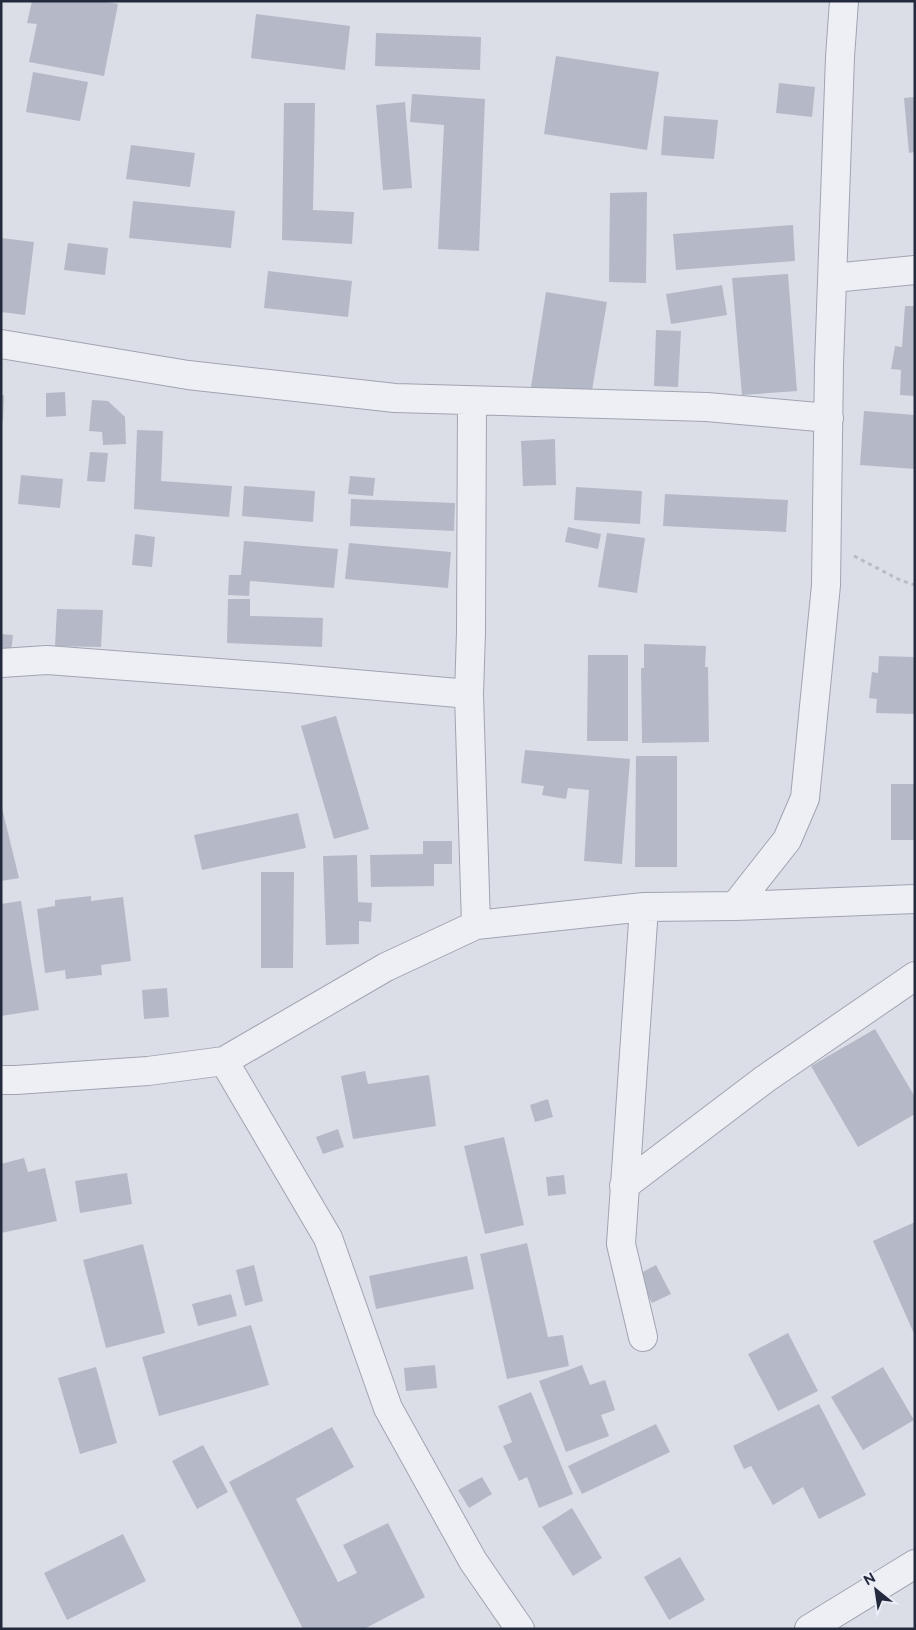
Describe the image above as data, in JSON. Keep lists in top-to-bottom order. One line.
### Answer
{"north":"top left"}
